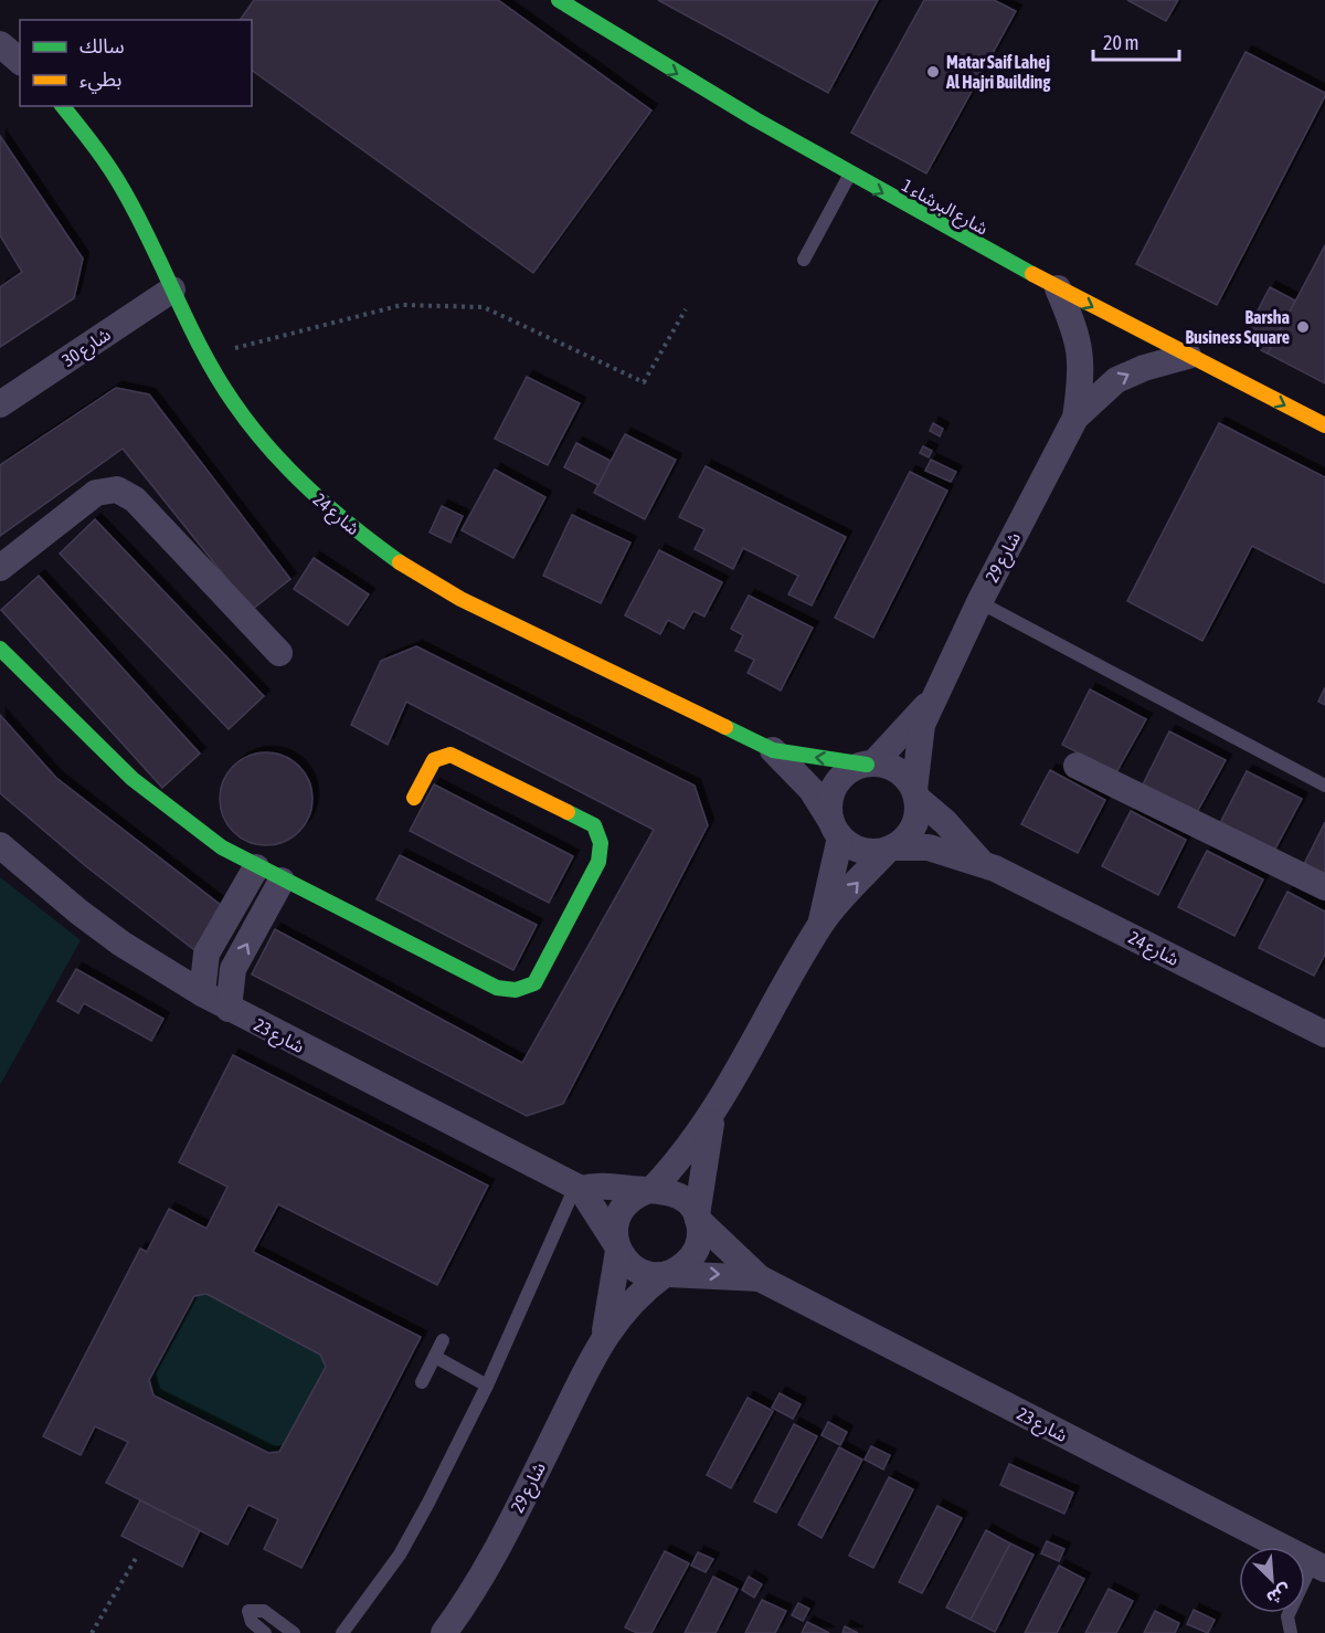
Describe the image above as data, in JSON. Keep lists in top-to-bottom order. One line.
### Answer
{"streets":{"street":["شارع البرشاء 1","شارع 30","شارع 24","شارع 29","شارع 23"]},"crossings":[["شارع البرشاء 1","شارع 29"],["شارع 30","شارع 24"],["شارع 24","شارع 29"],["شارع 29","شارع 23"]],"one_way":["شارع البرشاء 1"],"places":["Matar Saif Lahej Al Hajri Building","Barsha Business Square"],"legend":["سالك","بطيء"],"scale_bar":"20 m","north":"bottom right"}
